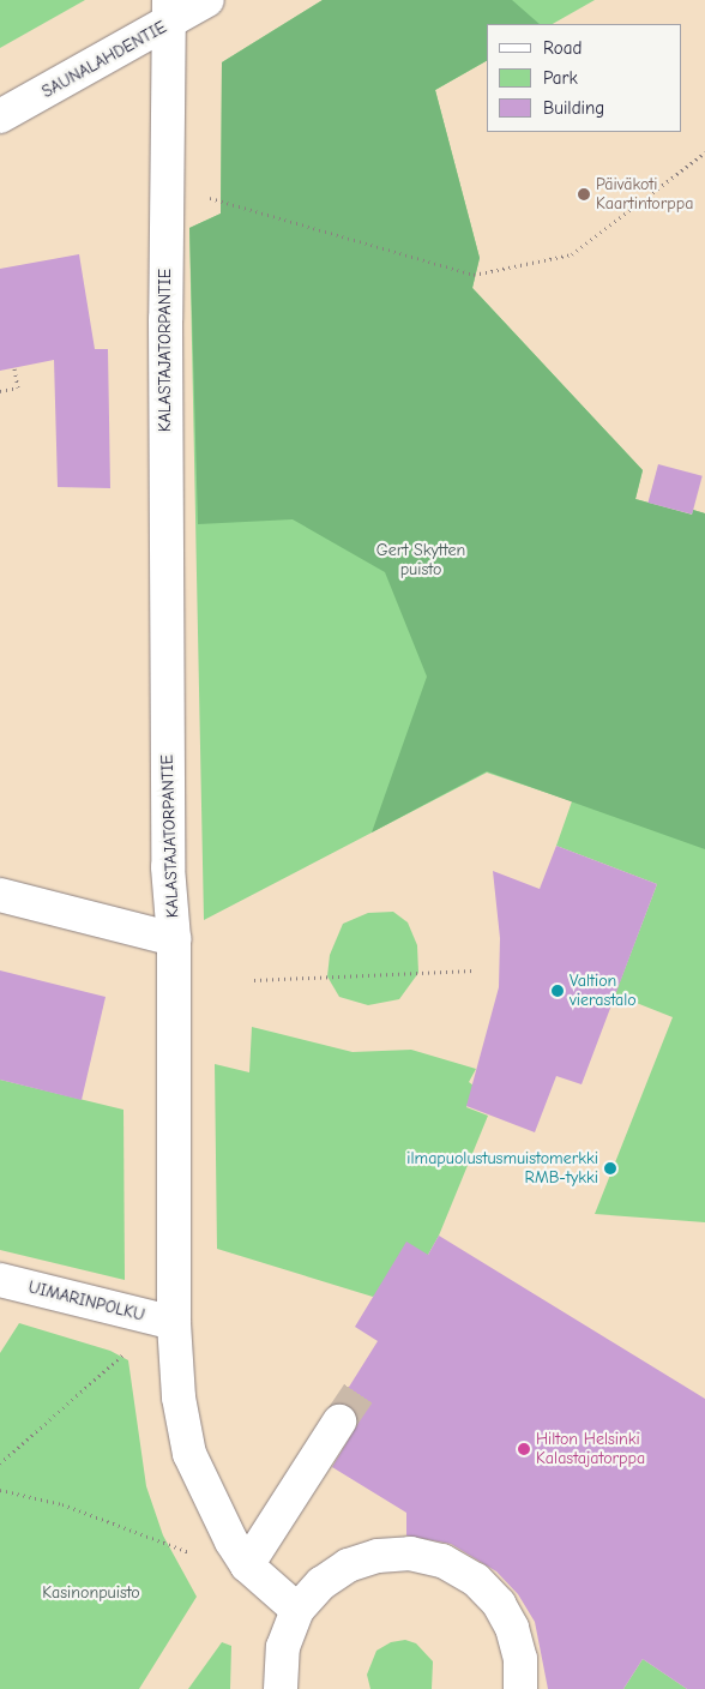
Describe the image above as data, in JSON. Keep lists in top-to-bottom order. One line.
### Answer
{"streets":{"street":["SAUNALAHDENTIE","KALASTAJATORPANTIE","UIMARINPOLKU"]},"crossings":[["SAUNALAHDENTIE","KALASTAJATORPANTIE"],["KALASTAJATORPANTIE","UIMARINPOLKU"]],"parks":["Gert Skytten puisto","Kasinonpuisto"],"places":["Päiväkoti Kaartintorppa","Valtion vierastalo","ilmapuolustusmuistomerkki RMB-tykki","Hilton Helsinki Kalastajatorppa"],"legend":["Road","Park","Building"]}
